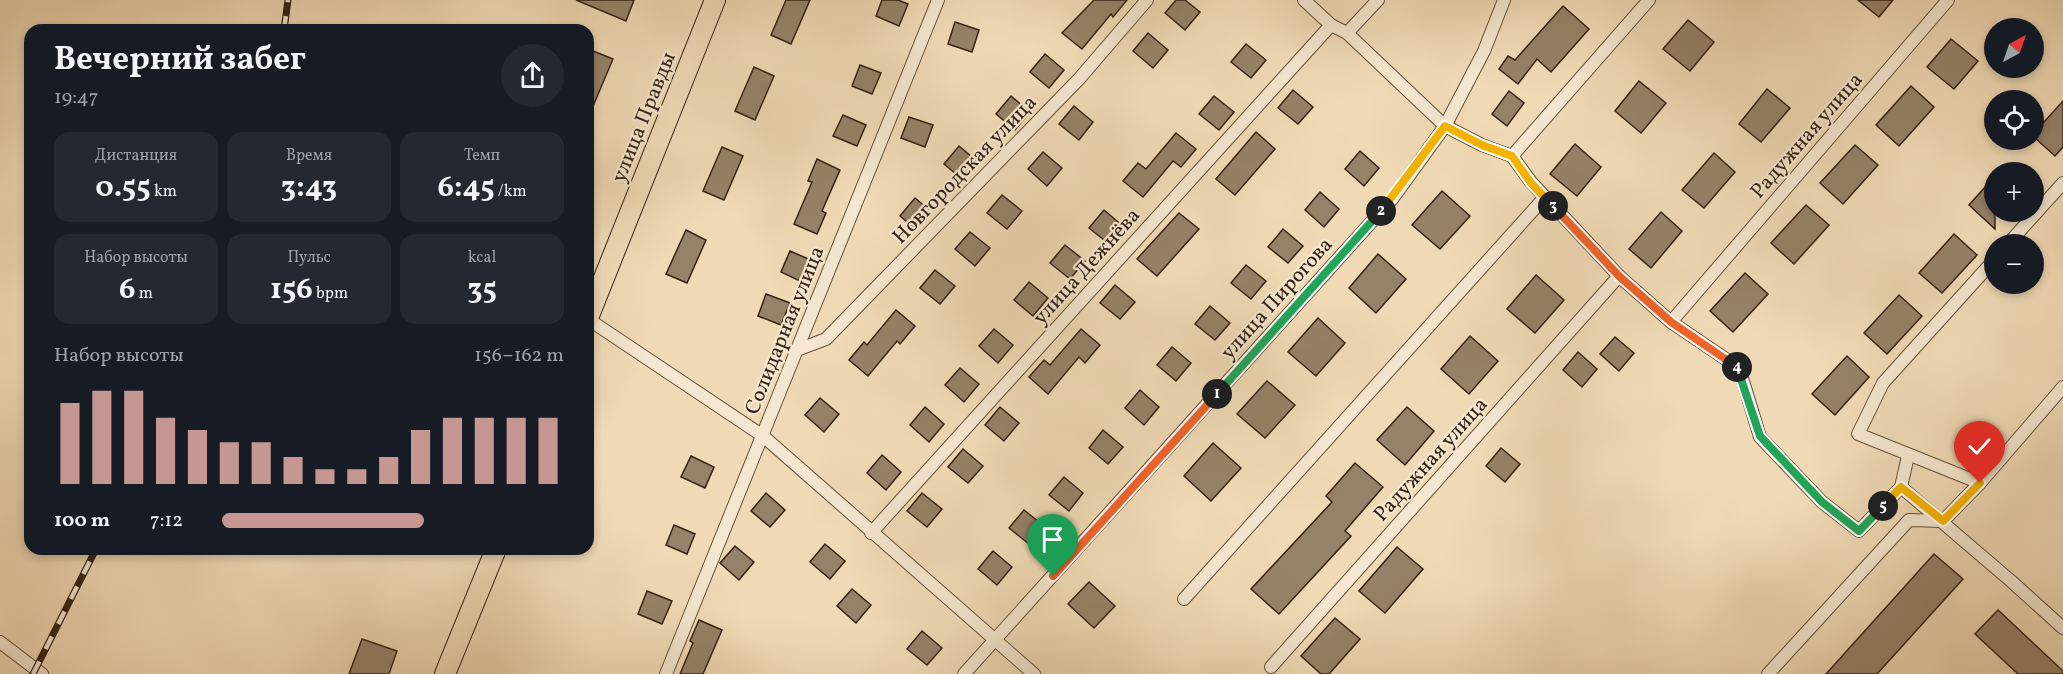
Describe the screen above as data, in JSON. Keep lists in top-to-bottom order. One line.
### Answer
{"streets":{"main road":["улица Правды"],"street":["Радужная улица","Новгородская улица","улица Дежнёва","улица Пирогова","Солидарная улица"]},"crossings":[["Новгородская улица","Солидарная улица"]],"north":"top right","page":{"map_buttons":["+","−"],"heading":["Вечерний забег","19:47"],"stats":[["Дистанция","0.55 km"],["Время","3:43"],["Темп","6:45 /km"],["Набор высоты","6 m"],["Пульс","156 bpm"],["kcal","35"]],"pins":["3","2","4","1","5"],"chart":["Набор высоты","156–162 m"],"list":[{"name":"100 m","note":"7:12"}]}}
